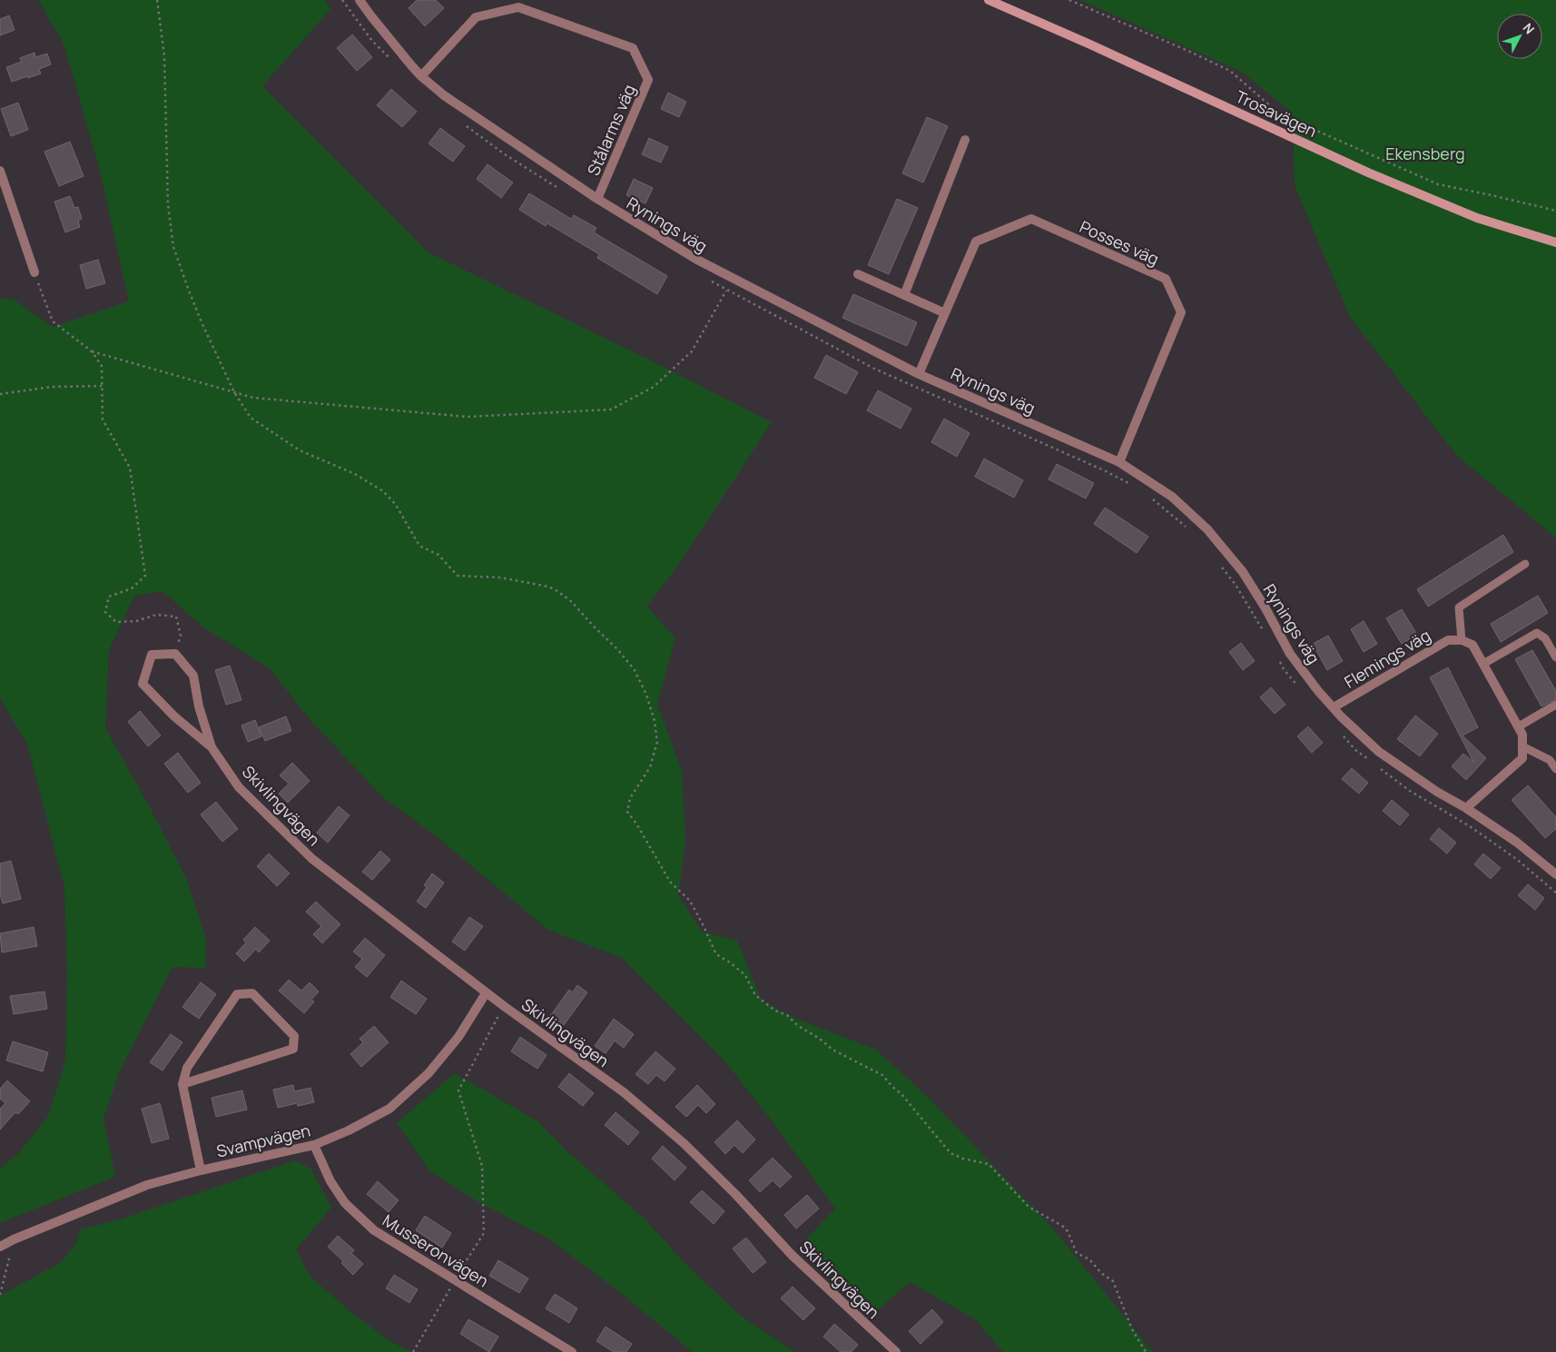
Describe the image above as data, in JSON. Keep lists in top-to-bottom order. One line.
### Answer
{"streets":{"main road":["Trosavägen"],"street":["Stålarms väg","Rynings väg","Posses väg","Flemings väg","Skivlingvägen","Svampvägen","Musseronvägen"]},"crossings":[["Stålarms väg","Rynings väg"],["Rynings väg","Posses väg"],["Rynings väg","Flemings väg"],["Skivlingvägen","Svampvägen"],["Svampvägen","Musseronvägen"]],"parks":["Ekensberg"],"north":"top right"}
